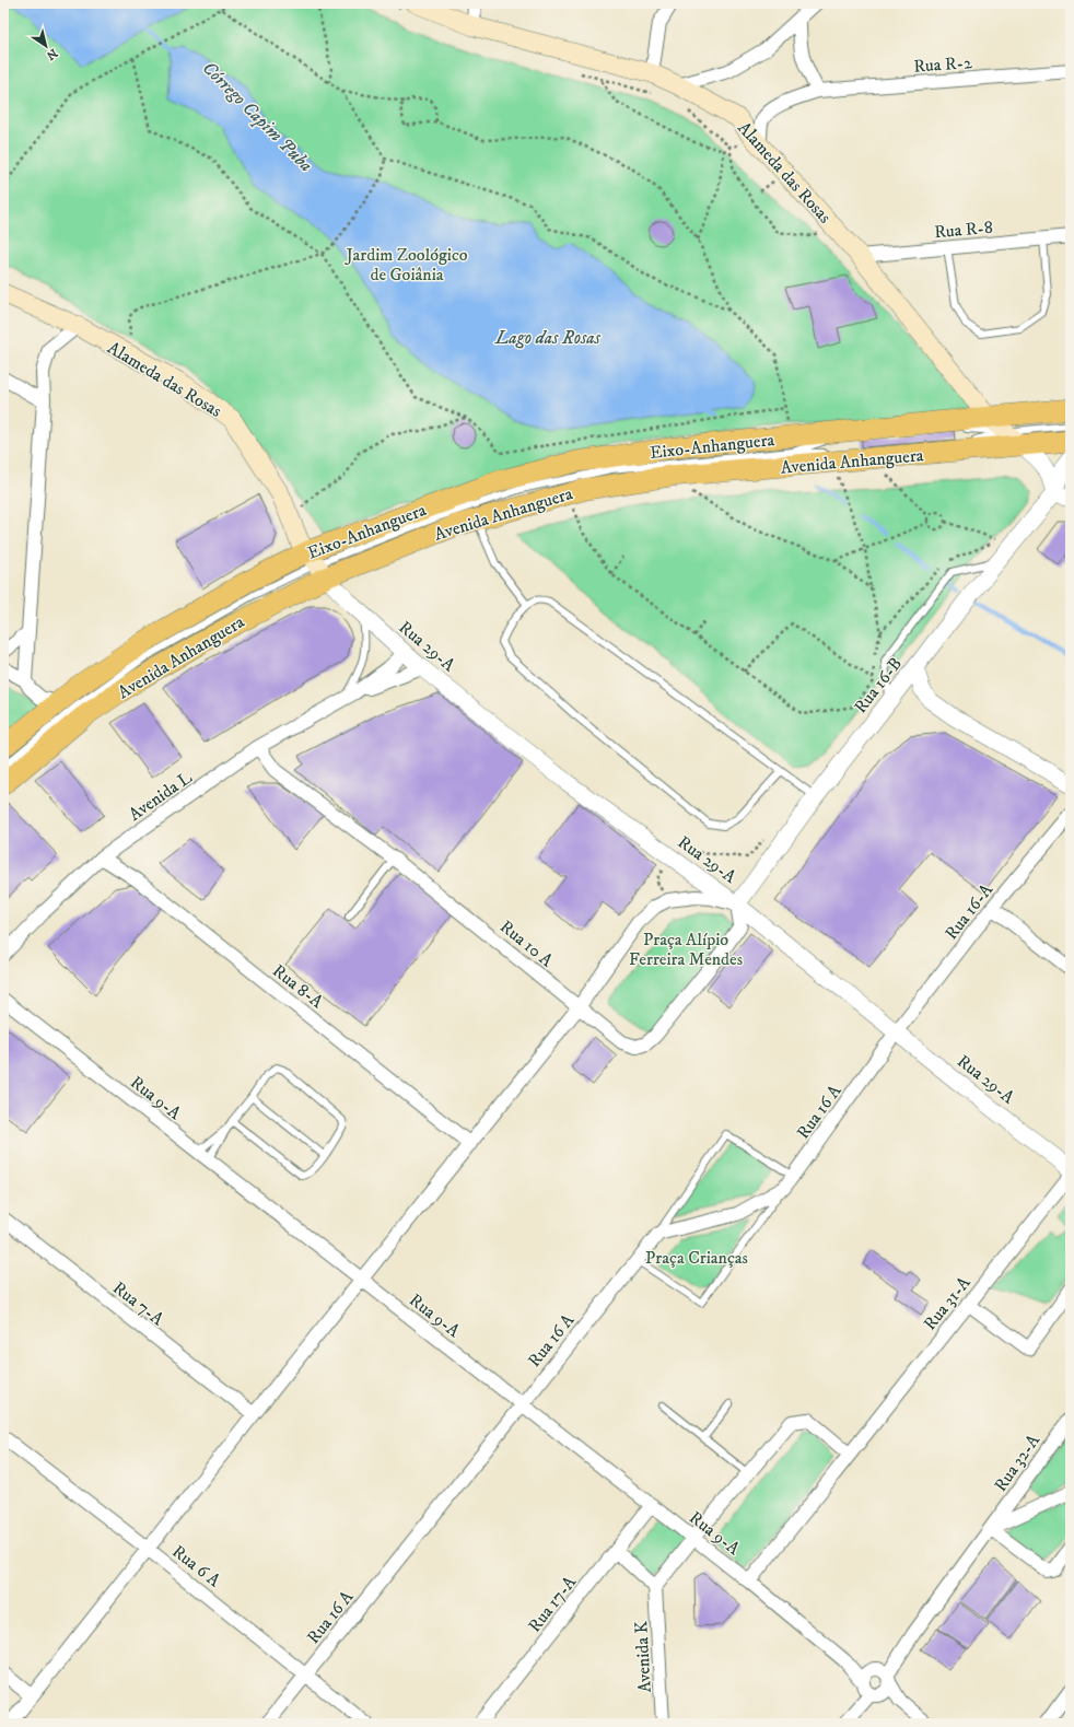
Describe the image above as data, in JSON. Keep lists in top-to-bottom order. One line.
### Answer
{"streets":{"main road":["Alameda das Rosas","Avenida Anhanguera"],"street":["Rua R-2","Rua R-8","Rua 29-A","Rua 16-B","Avenida L","Rua 16-A","Rua 10 A","Rua 8-A","Rua 9-A","Rua 16 A","Rua 7-A","Rua 31-A","Rua 32-A","Rua 6 A","Rua 17-A","Avenida K"],"lane":["Eixo-Anhanguera"]},"crossings":[["Rua R-2","Alameda das Rosas"],["Alameda das Rosas","Rua R-8"],["Alameda das Rosas","Eixo-Anhanguera"],["Alameda das Rosas","Avenida Anhanguera"],["Alameda das Rosas","Rua 29-A"],["Eixo-Anhanguera","Avenida Anhanguera"],["Eixo-Anhanguera","Rua 29-A"],["Avenida Anhanguera","Rua 29-A"],["Rua 29-A","Rua 16-B"],["Rua 29-A","Avenida L"],["Rua 29-A","Rua 16-A"],["Rua 29-A","Rua 10 A"],["Rua 29-A","Rua 16 A"],["Rua 16-B","Rua 10 A"],["Avenida L","Rua 10 A"],["Avenida L","Rua 8-A"],["Rua 16-A","Rua 16 A"],["Rua 9-A","Rua 16 A"],["Rua 9-A","Rua 31-A"],["Rua 9-A","Rua 32-A"],["Rua 9-A","Rua 17-A"],["Rua 16 A","Rua 6 A"]],"water":["Córrego Capim Puba","Lago das Rosas"],"parks":["Jardim Zoológico de Goiânia","Praça Alípio Ferreira Mendes","Praça Crianças"],"north":"bottom right"}
